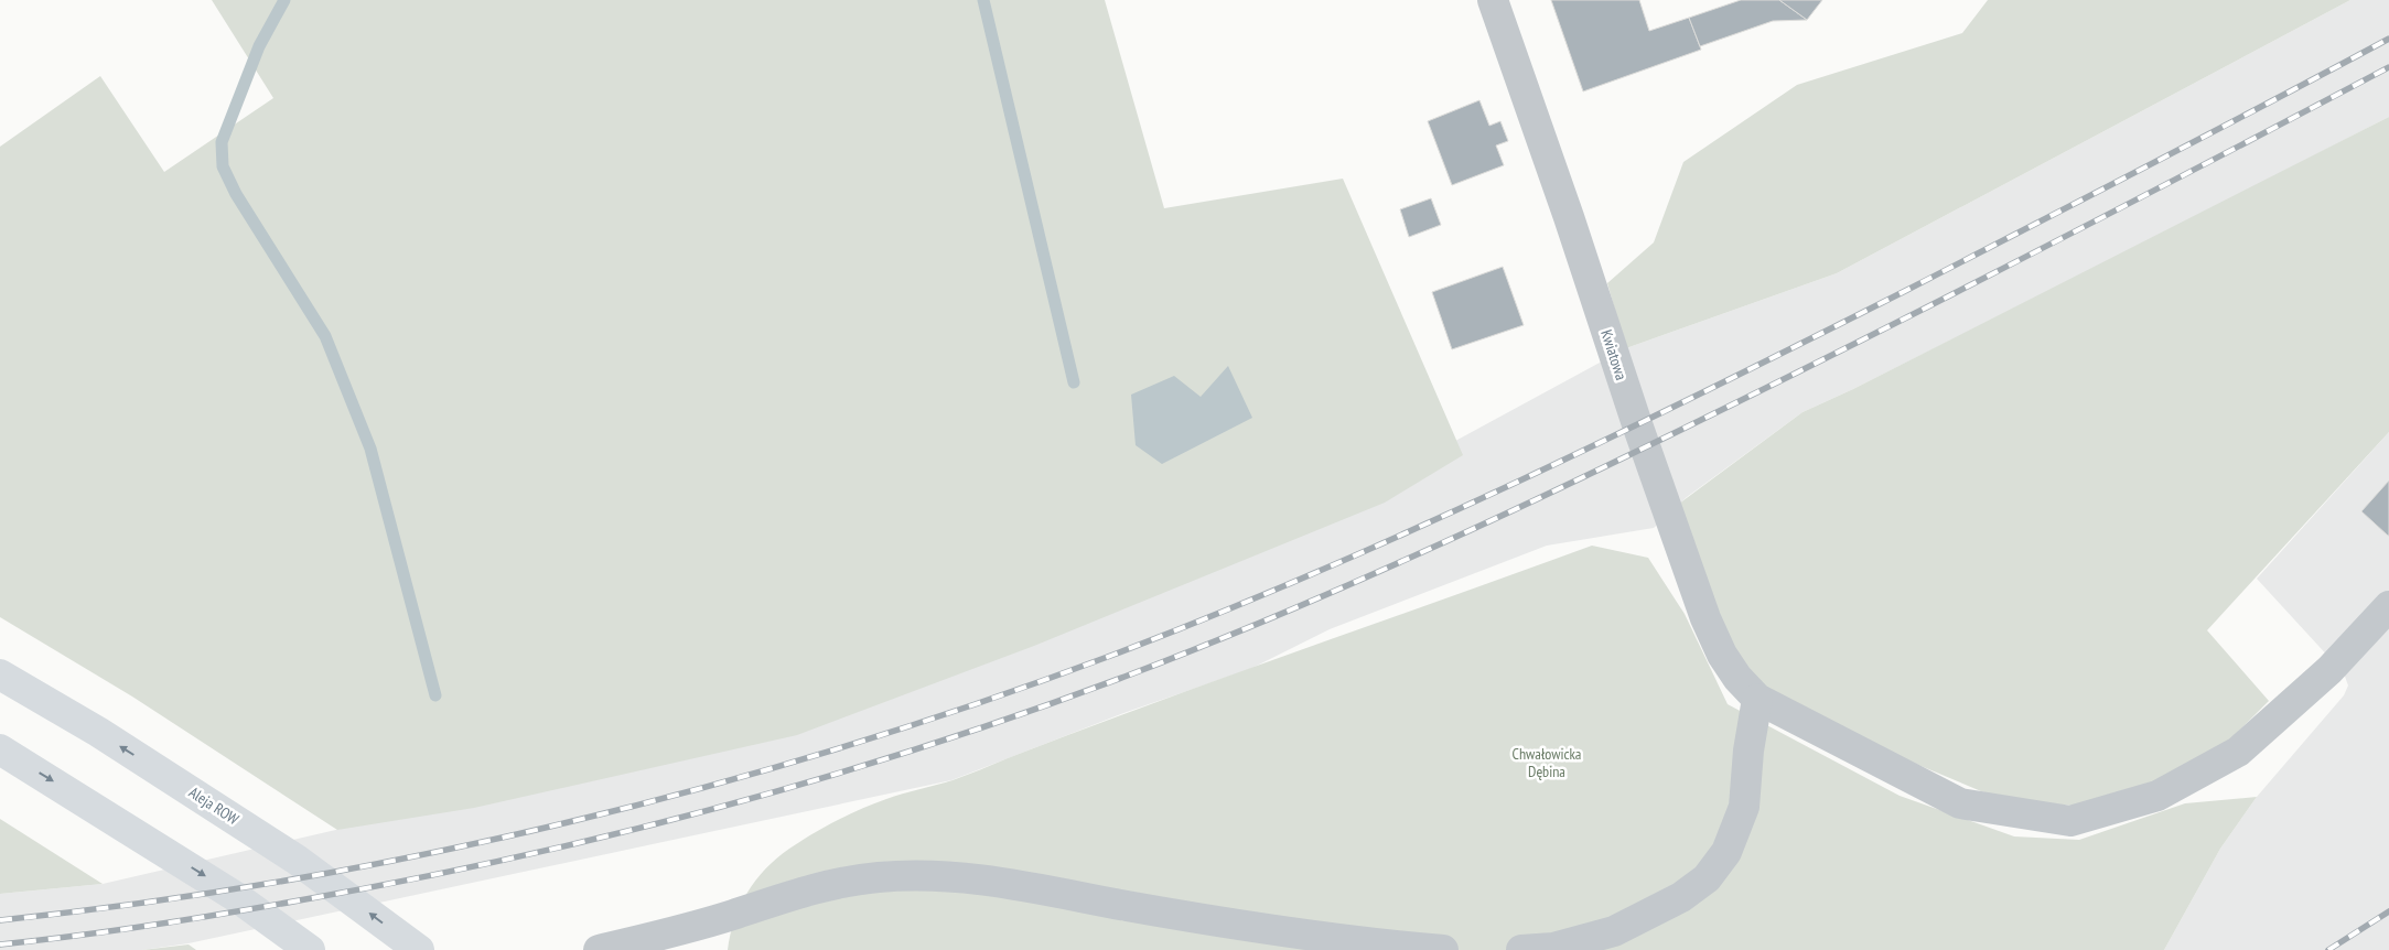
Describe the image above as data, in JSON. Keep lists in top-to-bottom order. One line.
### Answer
{"streets":{"main road":["Aleja ROW"],"street":["Kwiatowa"]},"parks":["Chwałowicka Dębina"]}
